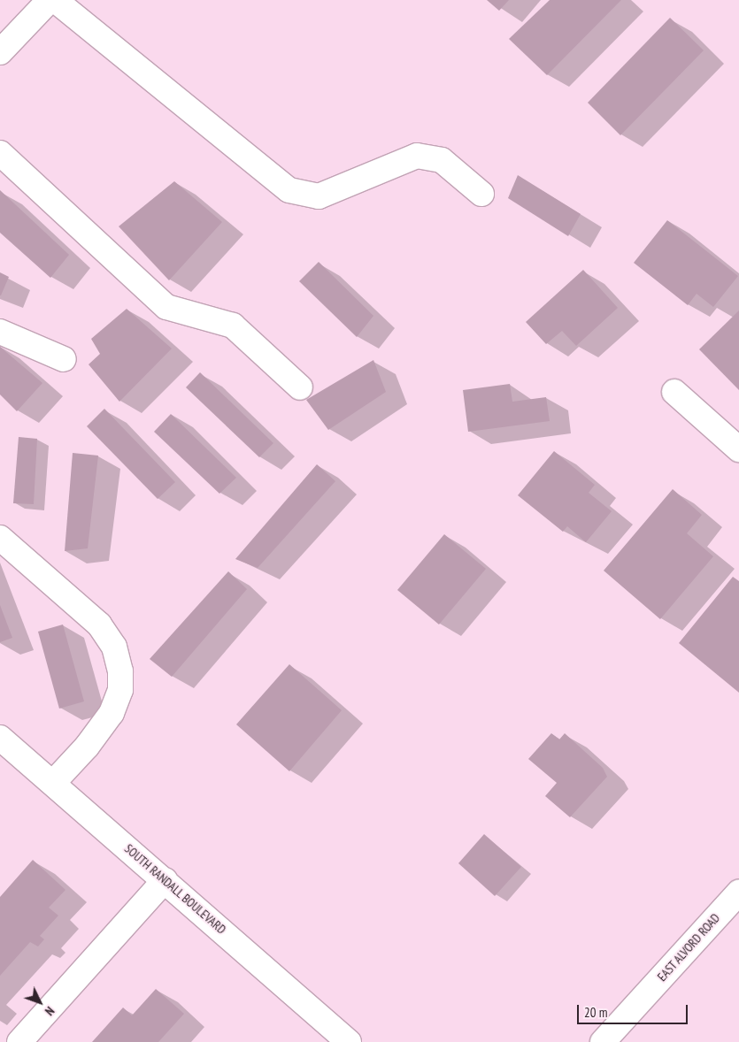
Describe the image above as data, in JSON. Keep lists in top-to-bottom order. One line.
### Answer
{"streets":{"street":["SOUTH RANDALL BOULEVARD","EAST ALVORD ROAD"]},"scale_bar":"20 m","north":"bottom right"}
